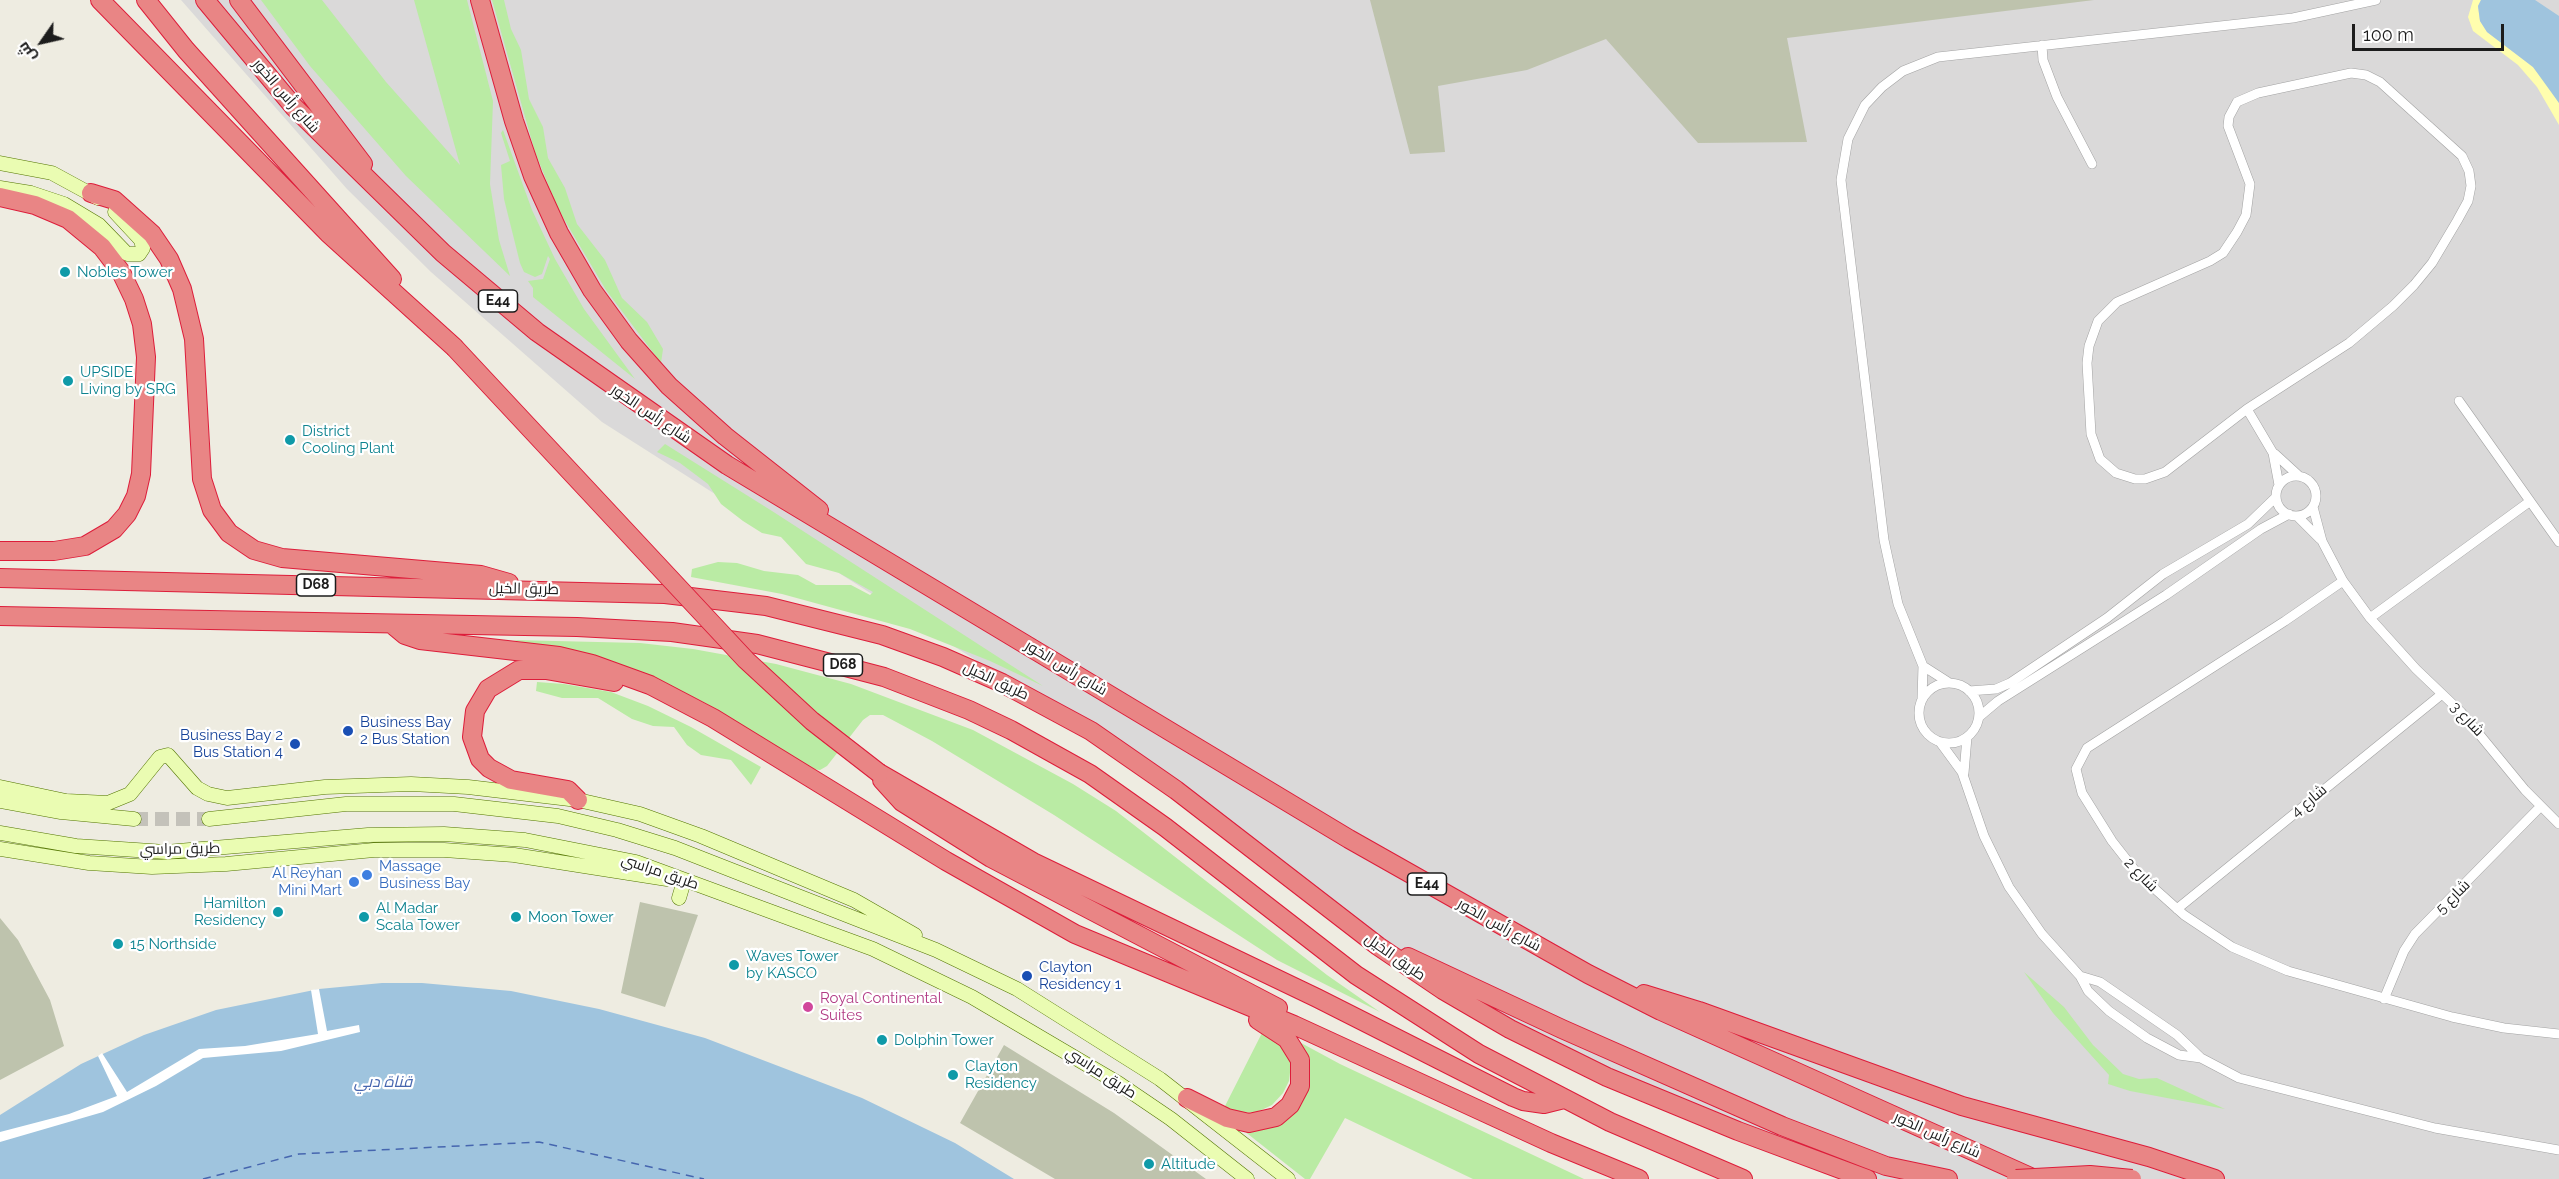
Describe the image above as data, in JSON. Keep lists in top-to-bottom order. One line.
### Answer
{"streets":{"highway":["شارع رأس الخور","E44","D68","طريق الخيل"],"street":["شارع 3","شارع 4","طريق مراسي","شارع 2","شارع 5"]},"crossings":[["شارع 3","شارع 4"],["شارع 3","شارع 2"],["شارع 3","شارع 5"],["شارع 4","شارع 2"],["شارع 2","شارع 5"]],"water":["قناة دبي"],"places":["Nobles Tower","UPSIDE Living by SRG","District Cooling Plant","Business Bay 2 Bus Station","Business Bay 2 Bus Station 4","Massage Business Bay","Al Reyhan Mini Mart","Hamilton Residency","Al Madar Scala Tower","Moon Tower","15 Northside","Waves Tower by KASCO","Clayton Residency 1","Royal Continental Suites","Dolphin Tower","Clayton Residency","Altitude"],"scale_bar":"100 m","north":"bottom left"}
